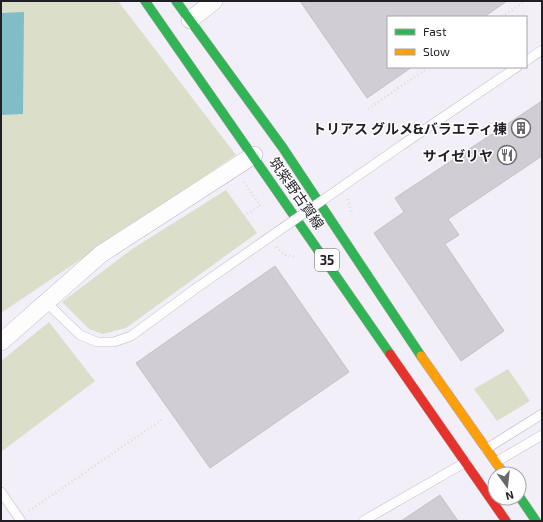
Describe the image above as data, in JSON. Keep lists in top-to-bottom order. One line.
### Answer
{"streets":{"main road":["筑紫野古賀線","35"]},"places":{"building":["トリアス グルメ&バラエティ棟"],"restaurant":["サイゼリヤ"]},"legend":["Fast","Slow"],"north":"bottom"}
